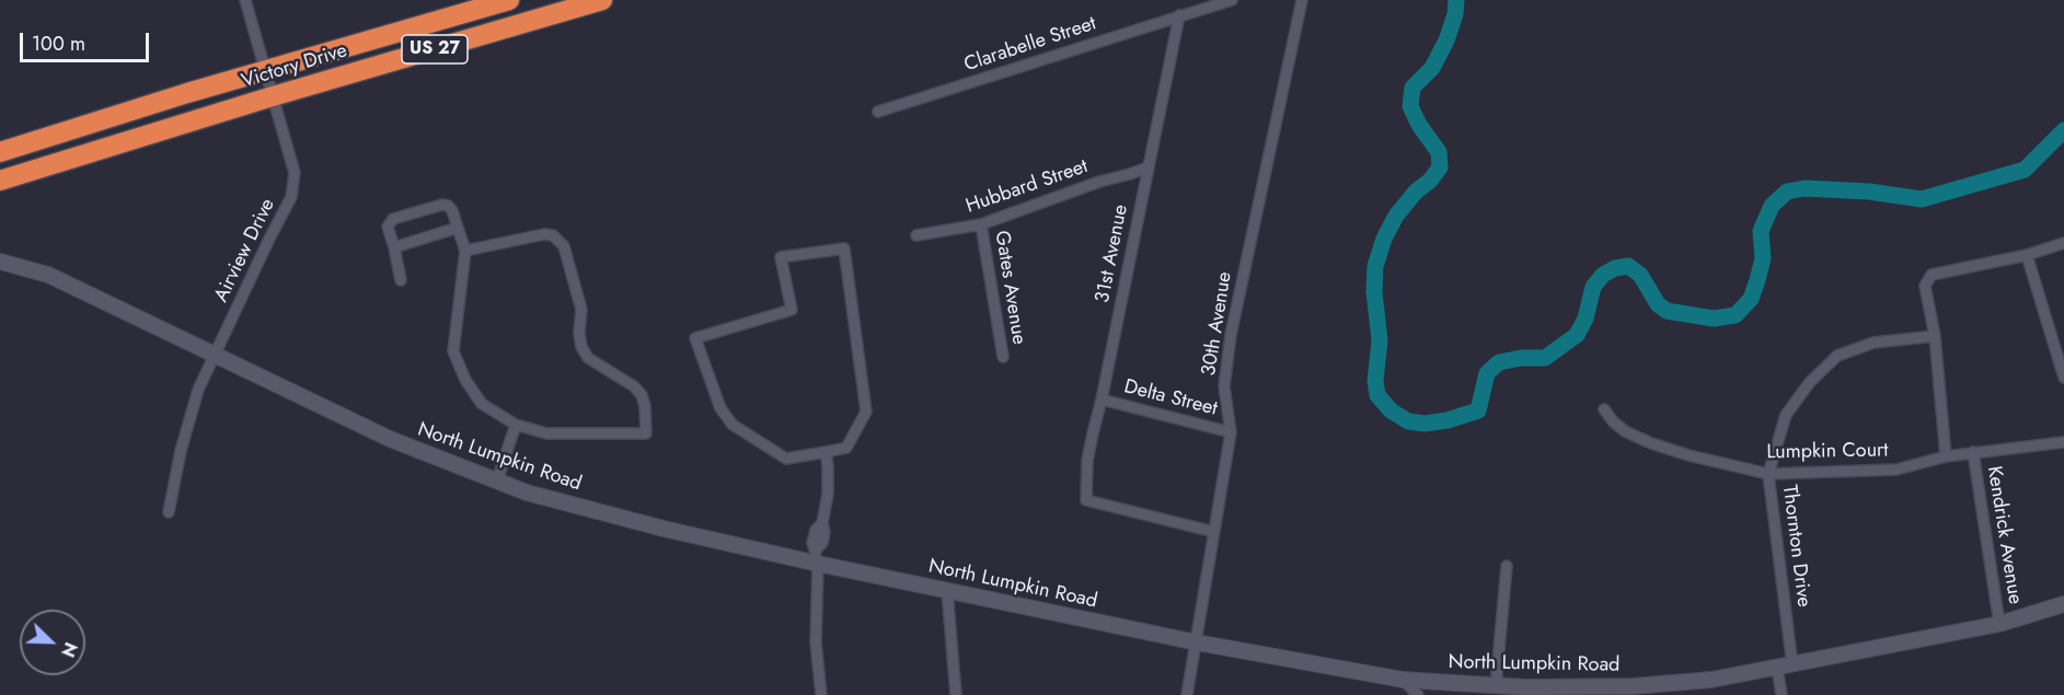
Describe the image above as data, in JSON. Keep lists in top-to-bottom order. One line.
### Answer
{"streets":{"highway":["US 27","Victory Drive"],"street":["Clarabelle Street","Hubbard Street","Airview Drive","31st Avenue","Gates Avenue","30th Avenue","Delta Street","Lumpkin Court","North Lumpkin Road","Kendrick Avenue","Thornton Drive"]},"crossings":[["Clarabelle Street","31st Avenue"],["Victory Drive","Airview Drive"],["Hubbard Street","31st Avenue"],["Hubbard Street","Gates Avenue"],["Airview Drive","North Lumpkin Road"],["31st Avenue","30th Avenue"],["31st Avenue","Delta Street"],["30th Avenue","Delta Street"],["30th Avenue","North Lumpkin Road"],["Lumpkin Court","Kendrick Avenue"],["Lumpkin Court","Thornton Drive"],["North Lumpkin Road","Kendrick Avenue"],["North Lumpkin Road","Thornton Drive"]],"scale_bar":"100 m","north":"bottom right"}
